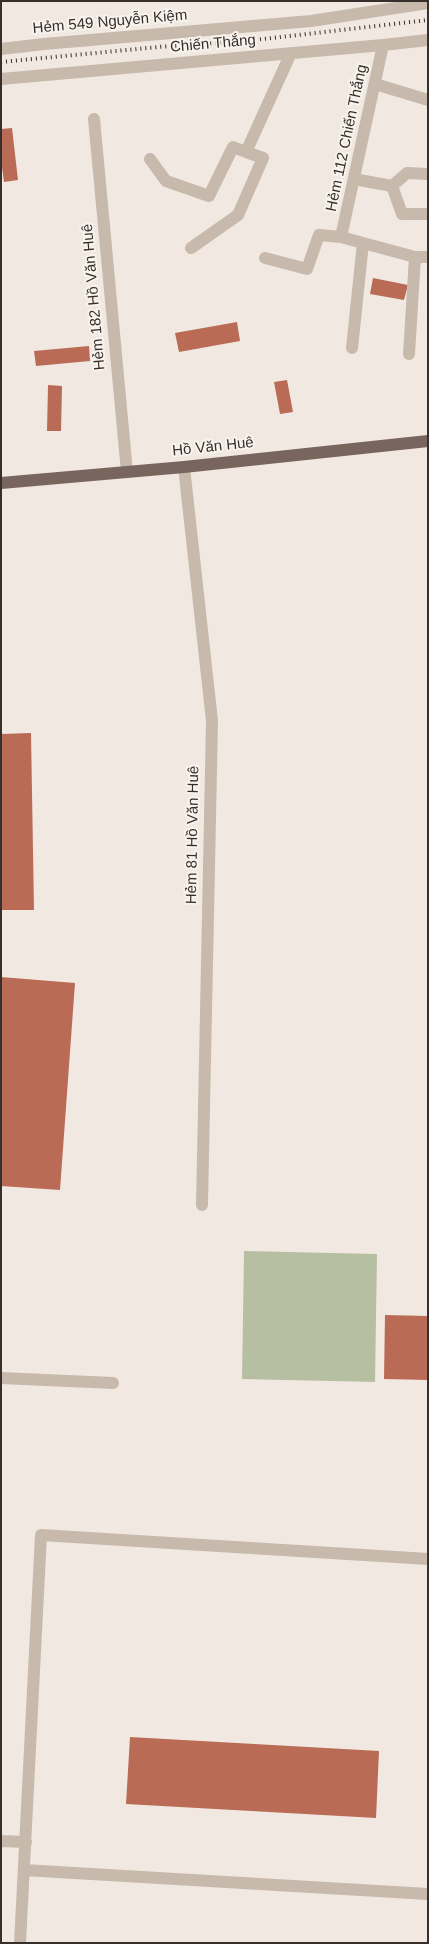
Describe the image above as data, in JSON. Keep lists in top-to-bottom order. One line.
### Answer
{"streets":{"main road":["Hồ Văn Huê"],"street":["Hẻm 549 Nguyễn Kiệm","Chiến Thắng","Hẻm 112 Chiến Thắng","Hẻm 182 Hồ Văn Huê","Hẻm 81 Hồ Văn Huê"]},"crossings":[["Chiến Thắng","Hẻm 112 Chiến Thắng"],["Hẻm 182 Hồ Văn Huê","Hồ Văn Huê"],["Hồ Văn Huê","Hẻm 81 Hồ Văn Huê"]]}
